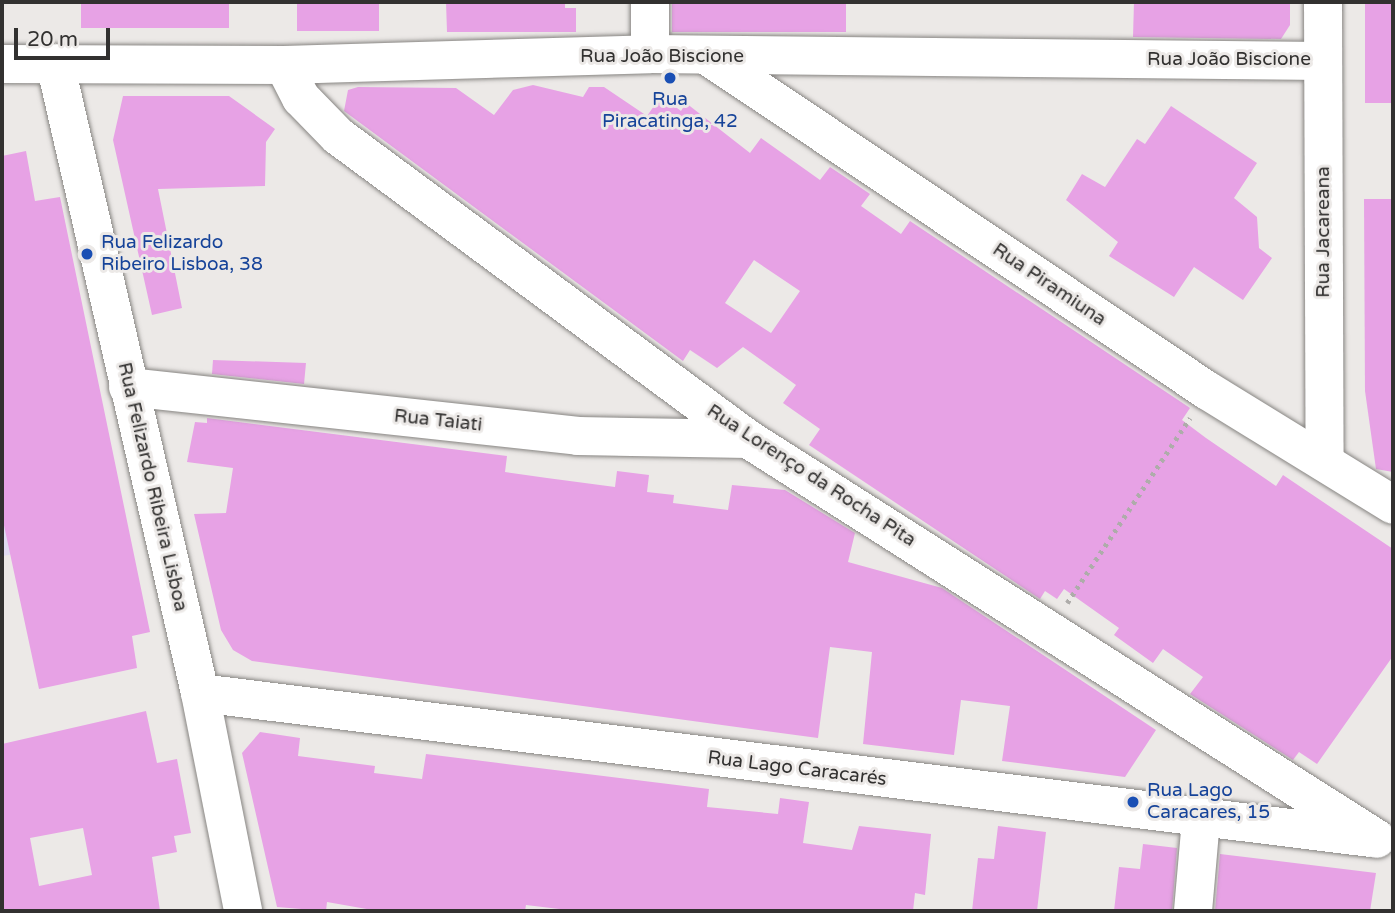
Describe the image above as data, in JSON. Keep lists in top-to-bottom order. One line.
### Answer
{"streets":{"street":["Rua João Biscione","Rua Jacareana","Rua Piramiuna","Rua Taiati","Rua Lorenço da Rocha Pita","Rua Felizardo Ribeira Lisboa","Rua Lago Caracarés"]},"crossings":[["Rua João Biscione","Rua Jacareana"],["Rua João Biscione","Rua Piramiuna"],["Rua João Biscione","Rua Lorenço da Rocha Pita"],["Rua João Biscione","Rua Felizardo Ribeira Lisboa"],["Rua Jacareana","Rua Piramiuna"],["Rua Taiati","Rua Lorenço da Rocha Pita"],["Rua Taiati","Rua Felizardo Ribeira Lisboa"],["Rua Lorenço da Rocha Pita","Rua Lago Caracarés"],["Rua Felizardo Ribeira Lisboa","Rua Lago Caracarés"]],"places":["Rua Piracatinga, 42","Rua Felizardo Ribeiro Lisboa, 38","Rua Lago Caracares, 15"],"scale_bar":"20 m"}
